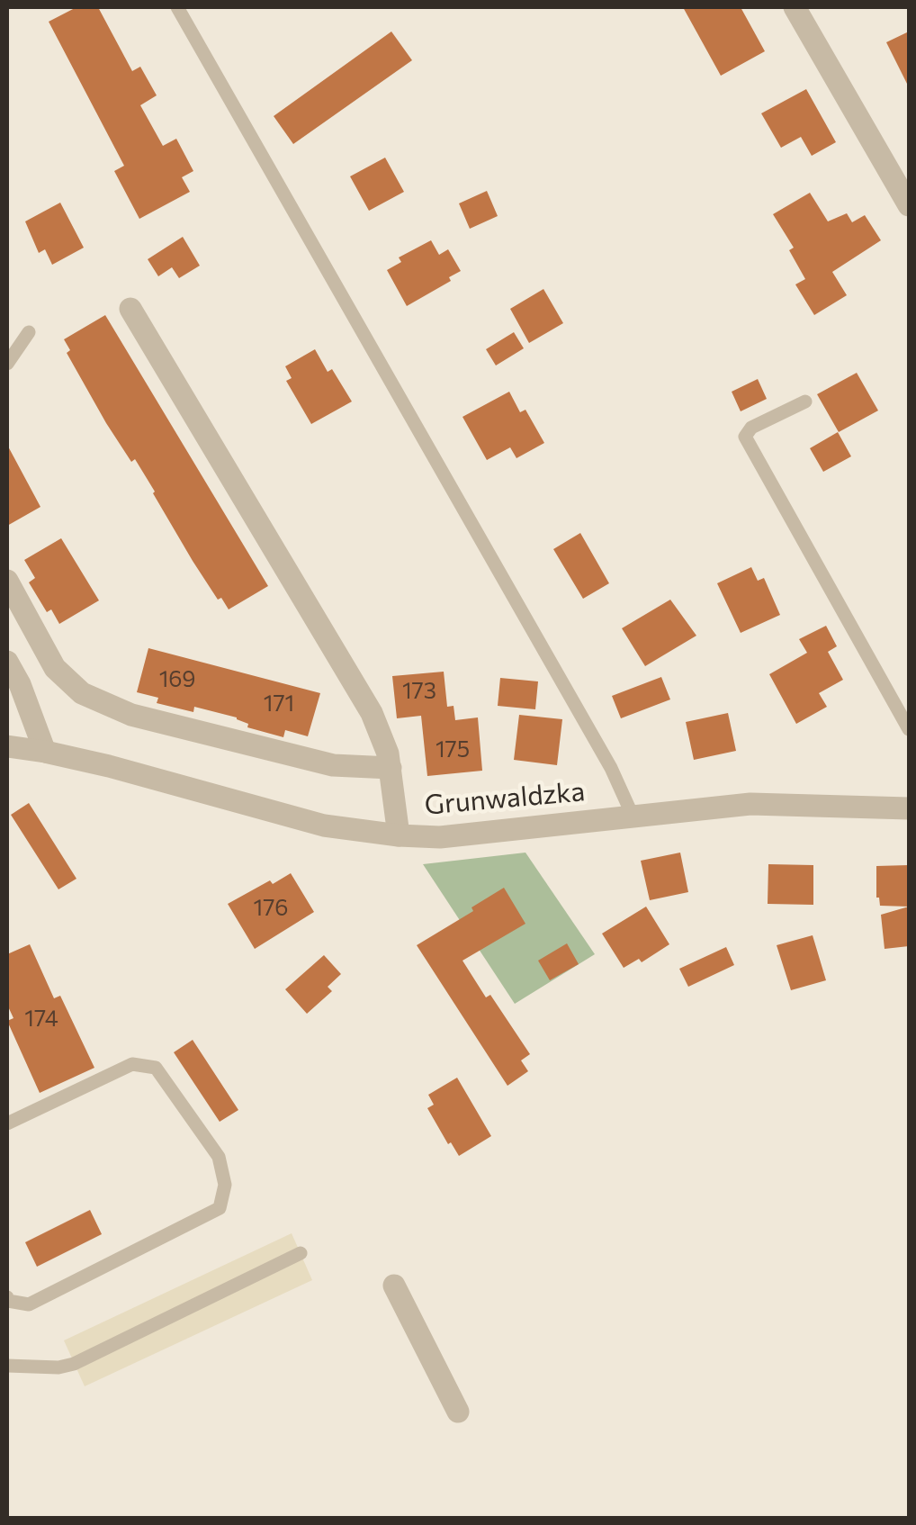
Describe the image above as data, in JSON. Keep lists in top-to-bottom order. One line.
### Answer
{"streets":{"street":["Grunwaldzka"]},"house_numbers":["169","173","171","175","176","174"]}
